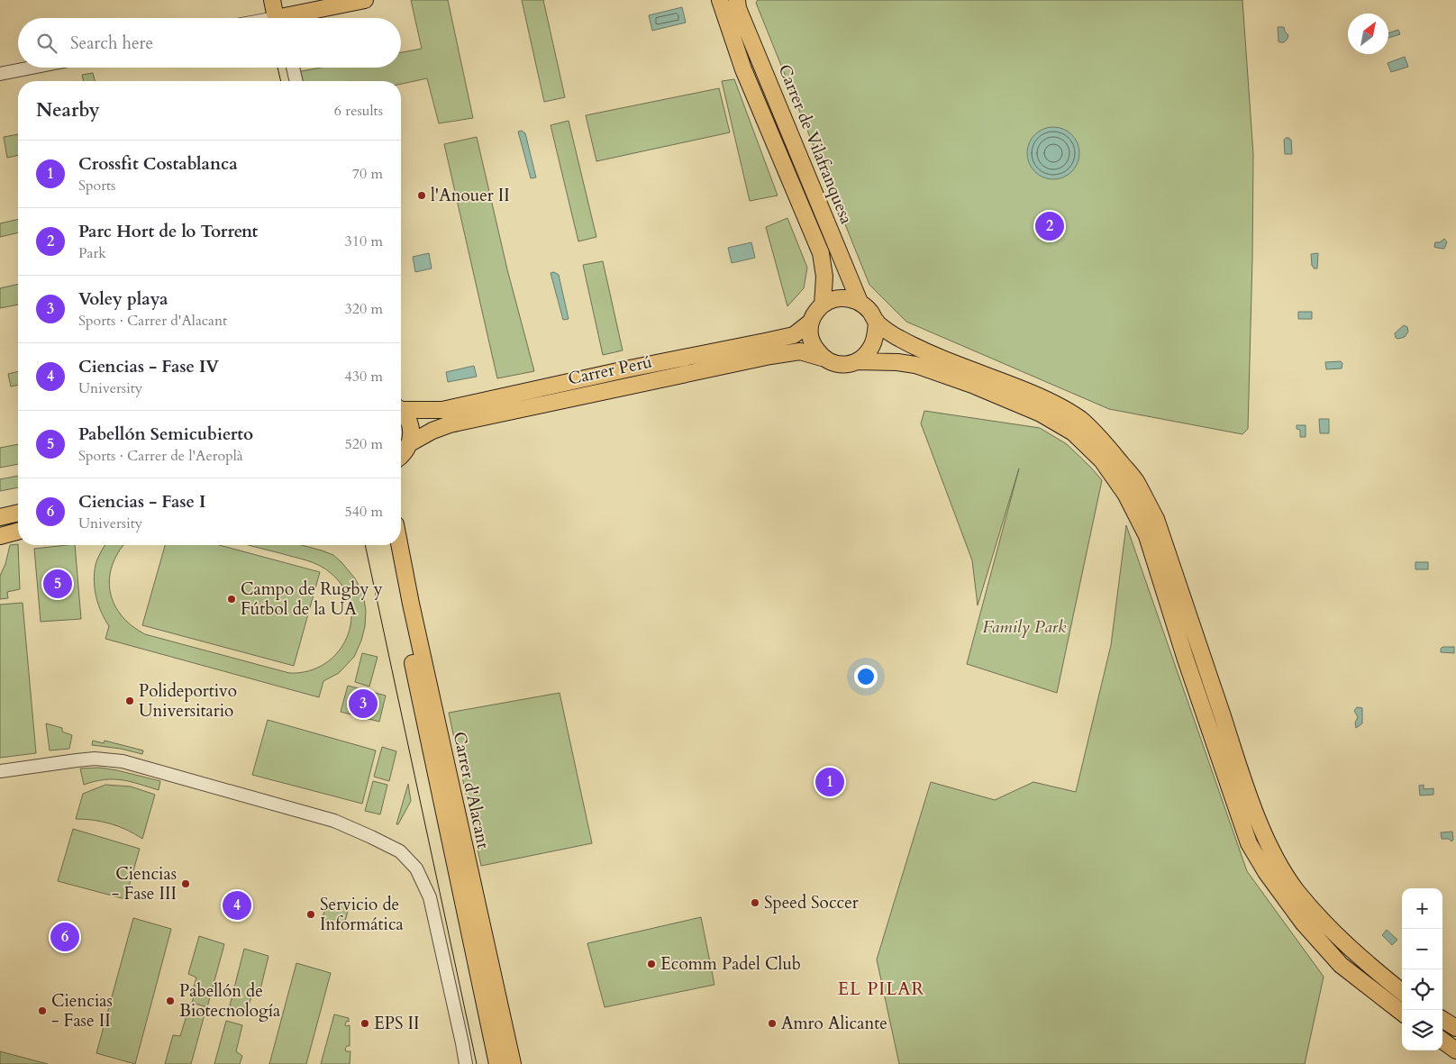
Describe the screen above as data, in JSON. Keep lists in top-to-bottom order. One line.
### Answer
{"streets":{"main road":["Carrer de Vilafranquesa","Carrer Perú","Carrer d'Alacant"]},"crossings":[["Carrer de Vilafranquesa","Carrer Perú"]],"districts":["EL PILAR"],"parks":["Family Park"],"places":["l'Anouer II","Campo de Rugby y Fútbol de la UA","Polideportivo Universitario","Ciencias - Fase III","Speed Soccer","Servicio de Informática","Ecomm Padel Club","Pabellón de Biotecnología","Ciencias - Fase II","EPS II","Amro Alicante"],"north":"top right","page":{"search":"Search here","heading":["Nearby","6 results"],"list":[{"mark":"1","name":"Crossfit Costablanca","note":"Sports","value":"70 m"},{"mark":"2","name":"Parc Hort de lo Torrent","note":"Park","value":"310 m"},{"mark":"3","name":"Voley playa","note":"Sports · Carrer d'Alacant","value":"320 m"},{"mark":"4","name":"Ciencias - Fase IV","note":"University","value":"430 m"},{"mark":"5","name":"Pabellón Semicubierto","note":"Sports · Carrer de l'Aeroplà","value":"520 m"},{"mark":"6","name":"Ciencias - Fase I","note":"University","value":"540 m"}],"pins":["2","5","3","1","4","6"],"map_buttons":["+","−"]}}
